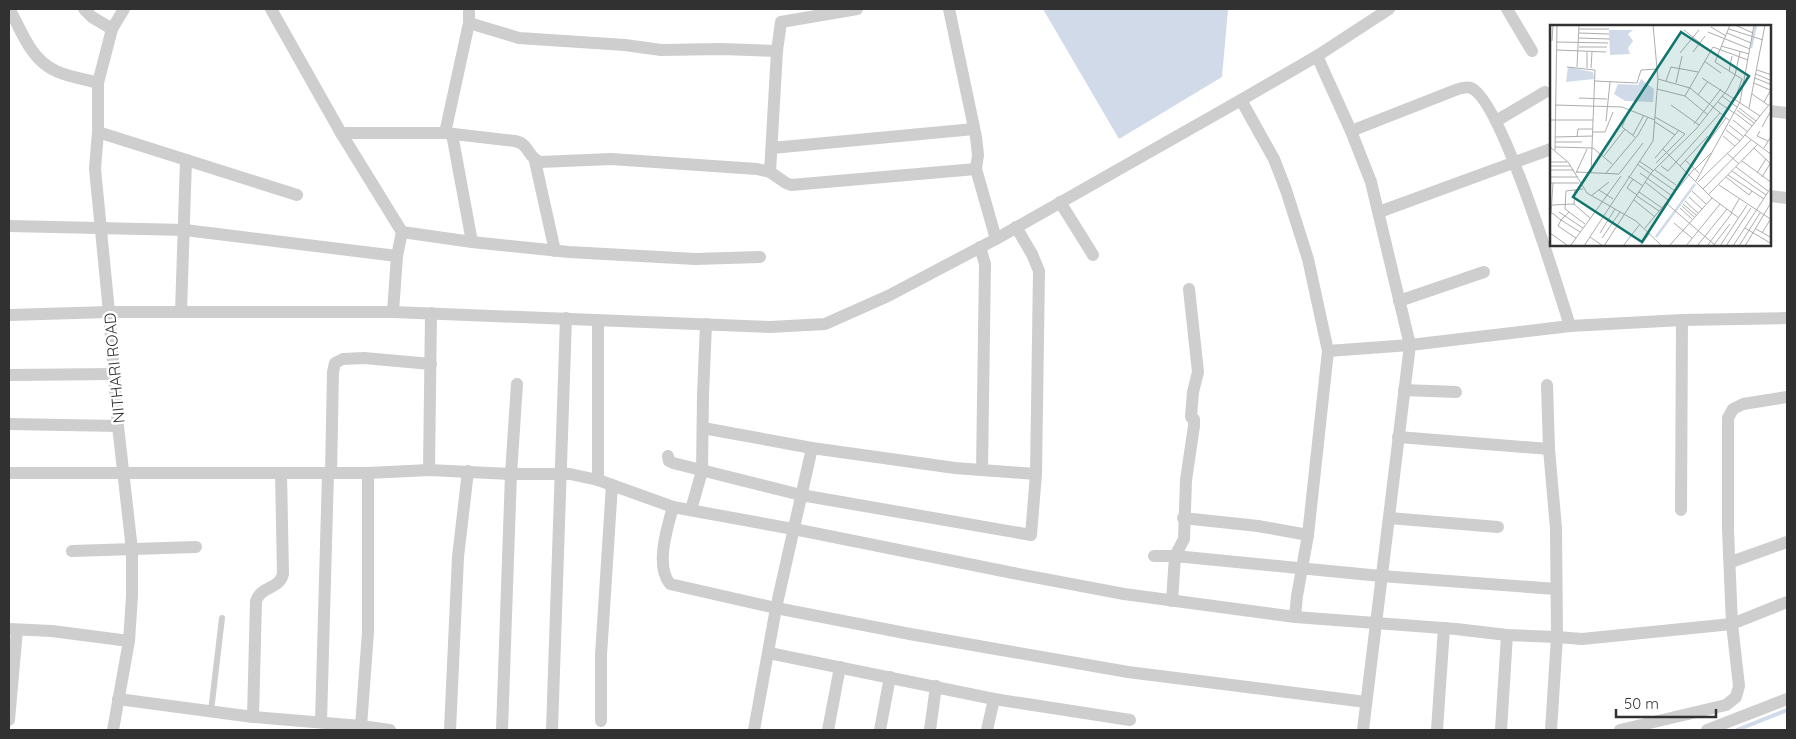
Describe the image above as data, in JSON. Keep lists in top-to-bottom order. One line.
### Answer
{"streets":{"street":["NITHARI ROAD"]},"scale_bar":"50 m"}
